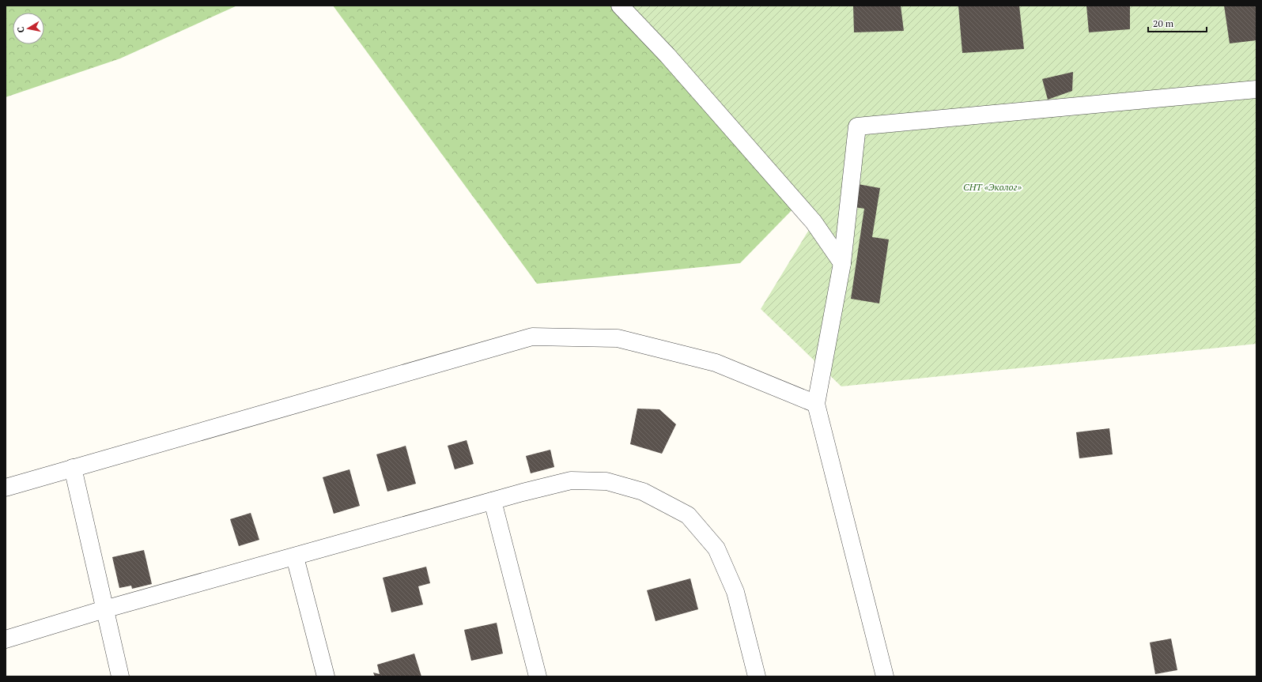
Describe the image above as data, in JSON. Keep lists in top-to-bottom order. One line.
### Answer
{"parks":["СНТ «Эколог»"],"scale_bar":"20 m","north":"left"}
